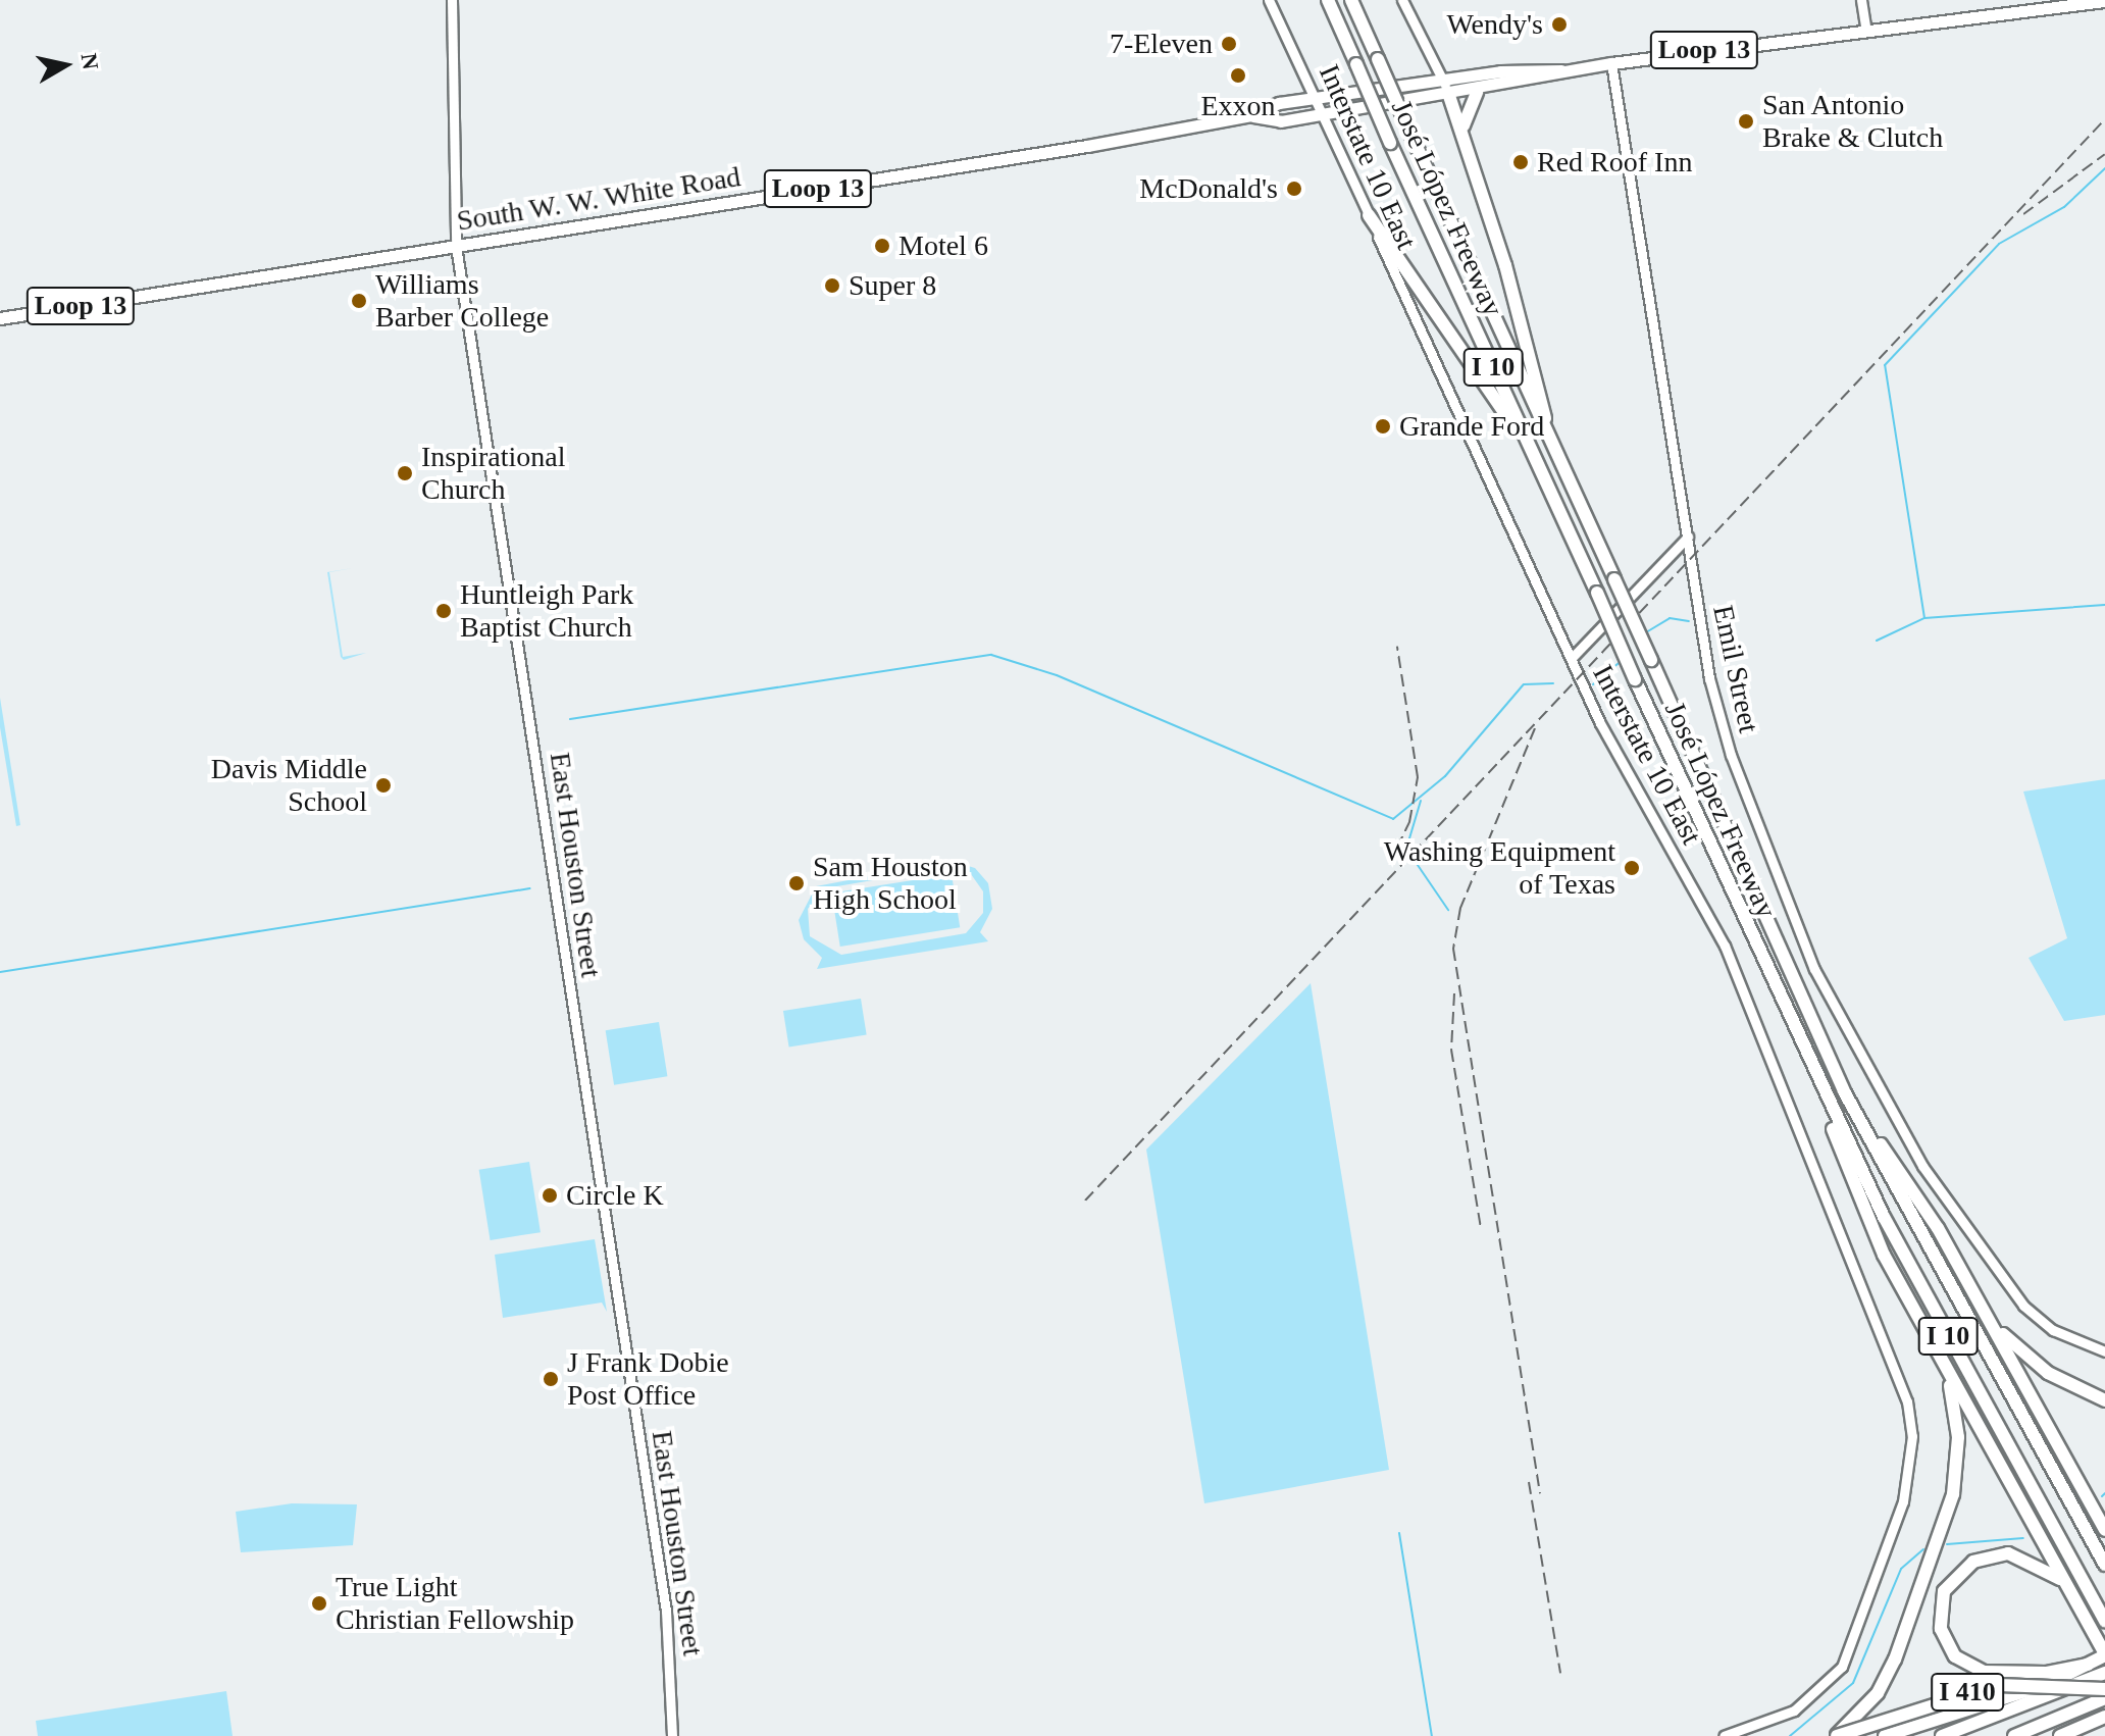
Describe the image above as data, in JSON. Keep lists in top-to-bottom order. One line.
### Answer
{"streets":{"highway":["José López Freeway","I 10","I 410"],"main road":["Loop 13","Interstate 10 East","South W. W. White Road","Emil Street","East Houston Street"]},"crossings":[["Loop 13","Interstate 10 East"],["Loop 13","South W. W. White Road"],["Loop 13","Emil Street"],["Interstate 10 East","South W. W. White Road"],["South W. W. White Road","East Houston Street"]],"places":["Wendy's","7-Eleven","Exxon","San Antonio Brake & Clutch","Red Roof Inn","McDonald's","Motel 6","Super 8","Williams Barber College","Grande Ford","Inspirational Church","Huntleigh Park Baptist Church","Davis Middle School","Washing Equipment of Texas","Sam Houston High School","Circle K","J Frank Dobie Post Office","True Light Christian Fellowship"],"north":"right"}
